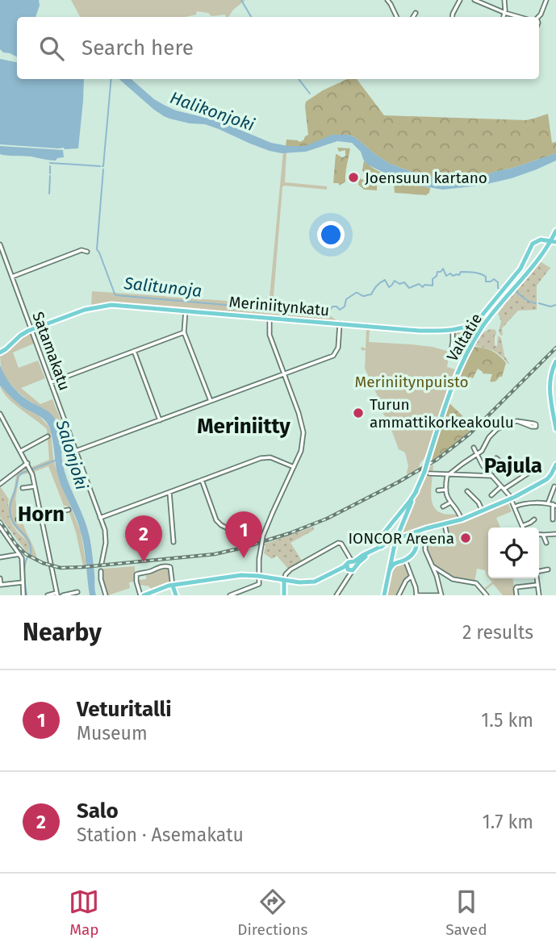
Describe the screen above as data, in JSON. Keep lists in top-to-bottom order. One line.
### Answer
{"streets":{"main road":["Meriniitynkatu","Valtatie"],"street":["Satamakatu"]},"crossings":[["Meriniitynkatu","Valtatie"],["Meriniitynkatu","Satamakatu"]],"districts":["Meriniitty","Pajula","Horn"],"water":["Halikonjoki","Salitunoja","Salonjoki"],"parks":["Meriniitynpuisto"],"places":["Joensuun kartano","Turun ammattikorkeakoulu","IONCOR Areena"],"page":{"search":"Search here","pins":["1","2"],"heading":["Nearby","2 results"],"list":[{"mark":"1","name":"Veturitalli","note":"Museum","value":"1.5 km"},{"mark":"2","name":"Salo","note":"Station · Asemakatu","value":"1.7 km"}],"nav":["Map","Directions","Saved"]}}
